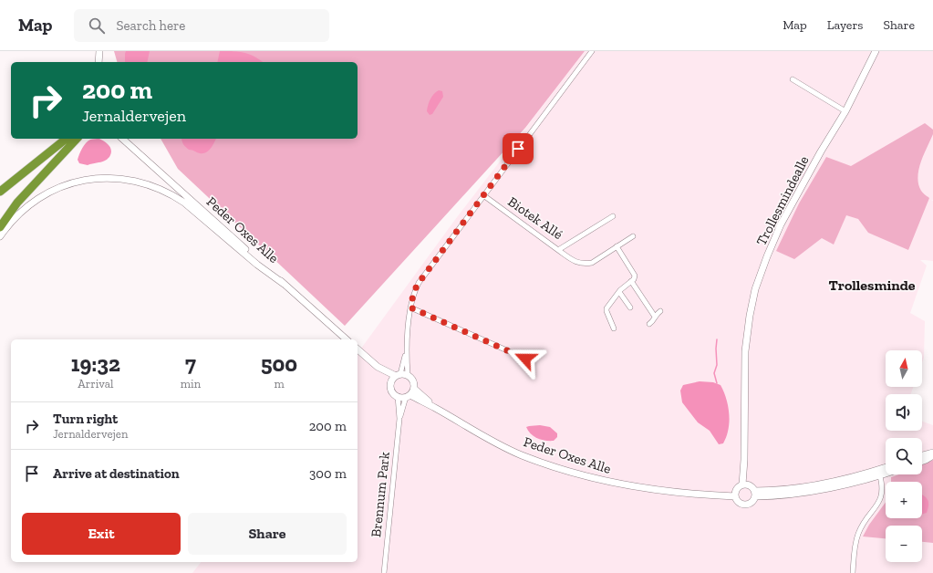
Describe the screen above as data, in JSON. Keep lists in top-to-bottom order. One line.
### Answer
{"streets":{"street":["Trollesmindealle","Biotek Allé","Peder Oxes Alle","Brennum Park"]},"crossings":[["Trollesmindealle","Peder Oxes Alle"],["Peder Oxes Alle","Brennum Park"]],"districts":["Trollesminde"],"north":"top","page":{"header":"Map","search":"Search here","nav":["Map","Layers","Share"],"turn":["200 m","Jernaldervejen"],"eta":["19:32","Arrival","7","min","500","m"],"map_buttons":["+","−"],"list":[{"name":"Turn right","note":"Jernaldervejen","value":"200 m"},{"name":"Arrive at destination","value":"300 m"}],"buttons":["Exit","Share"]}}
